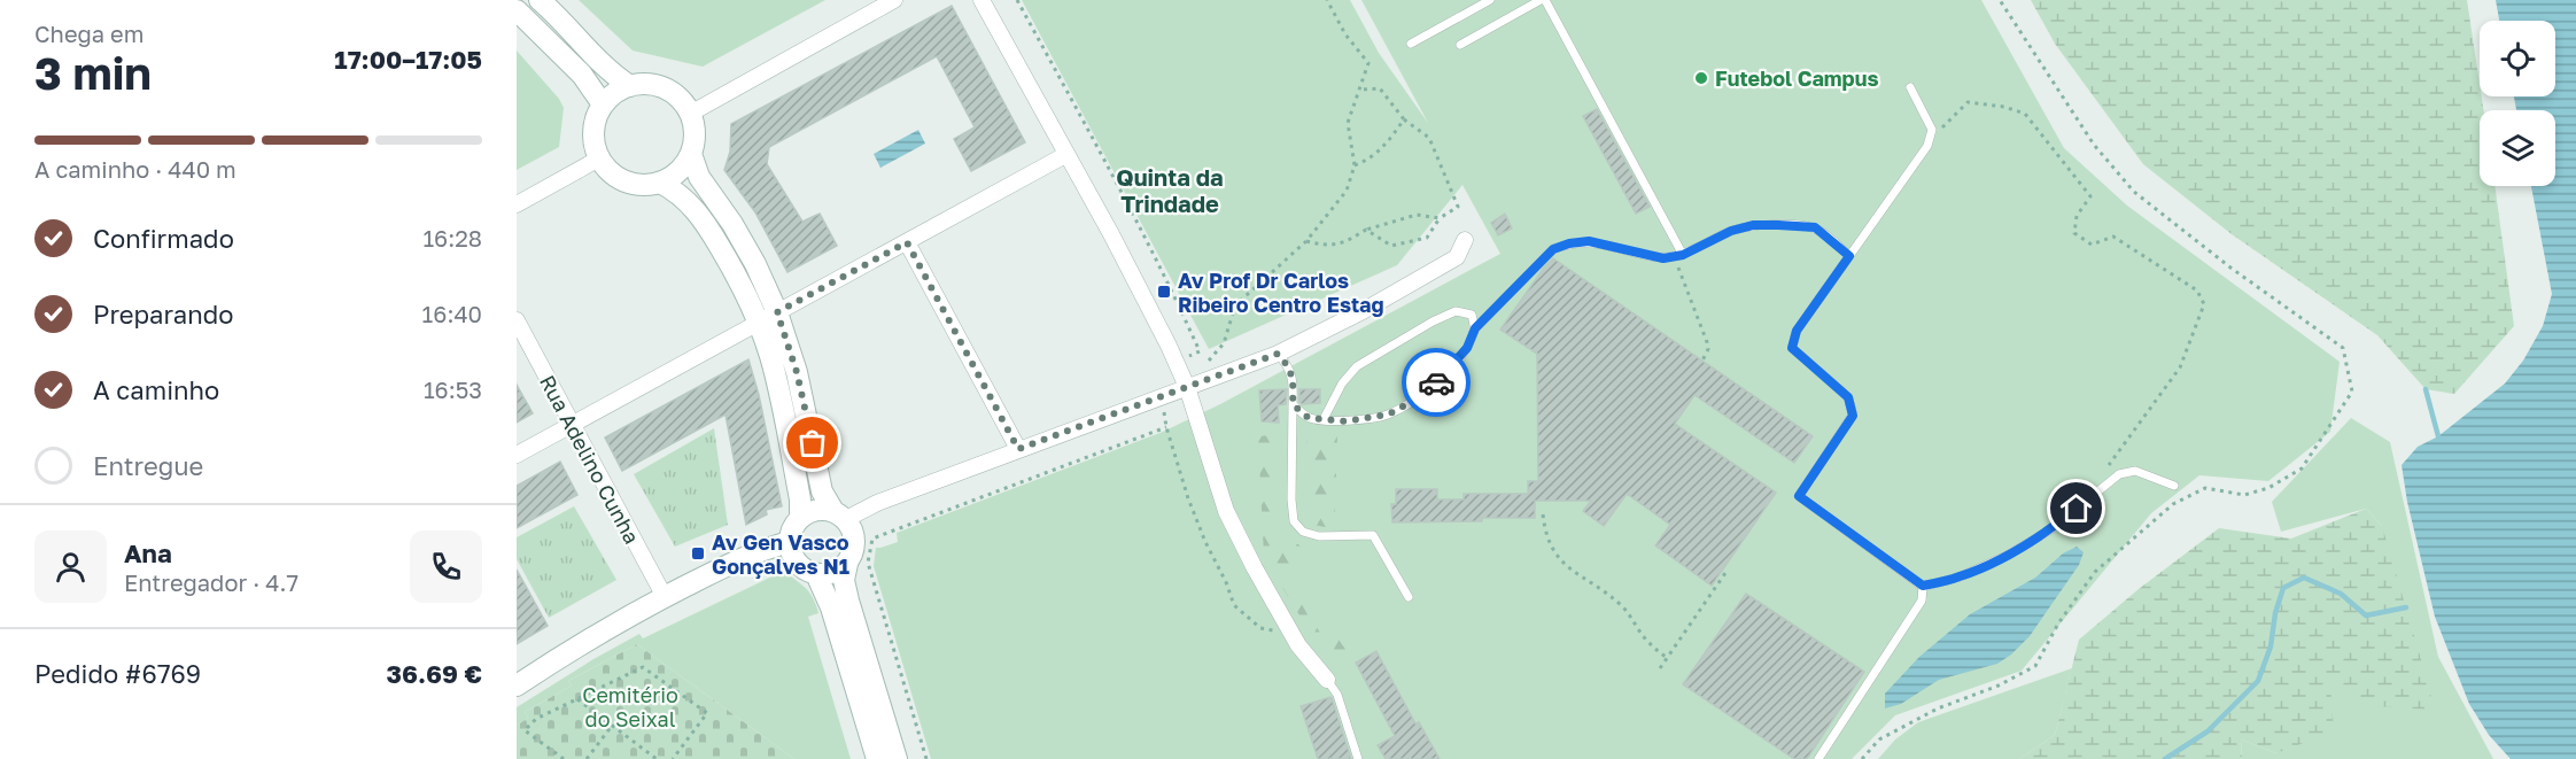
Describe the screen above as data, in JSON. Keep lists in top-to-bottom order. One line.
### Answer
{"streets":{"street":["Rua Adelino Cunha"]},"districts":["Quinta da Trindade"],"parks":["Cemitério do Seixal"],"places":{"other":["Futebol Campus"],"transit":["Av Prof Dr Carlos Ribeiro Centro Estag","Av Gen Vasco Gonçalves N1"]},"page":{"heading":["3 min","Chega em","17:00–17:05"],"panel":["Ana","Entregador · 4.7","Pedido #6769","36.69 €"],"bar":"A caminho · 440 m","list":[["Confirmado","16:28"],["Preparando","16:40"],["A caminho","16:53"],"Entregue"]}}
